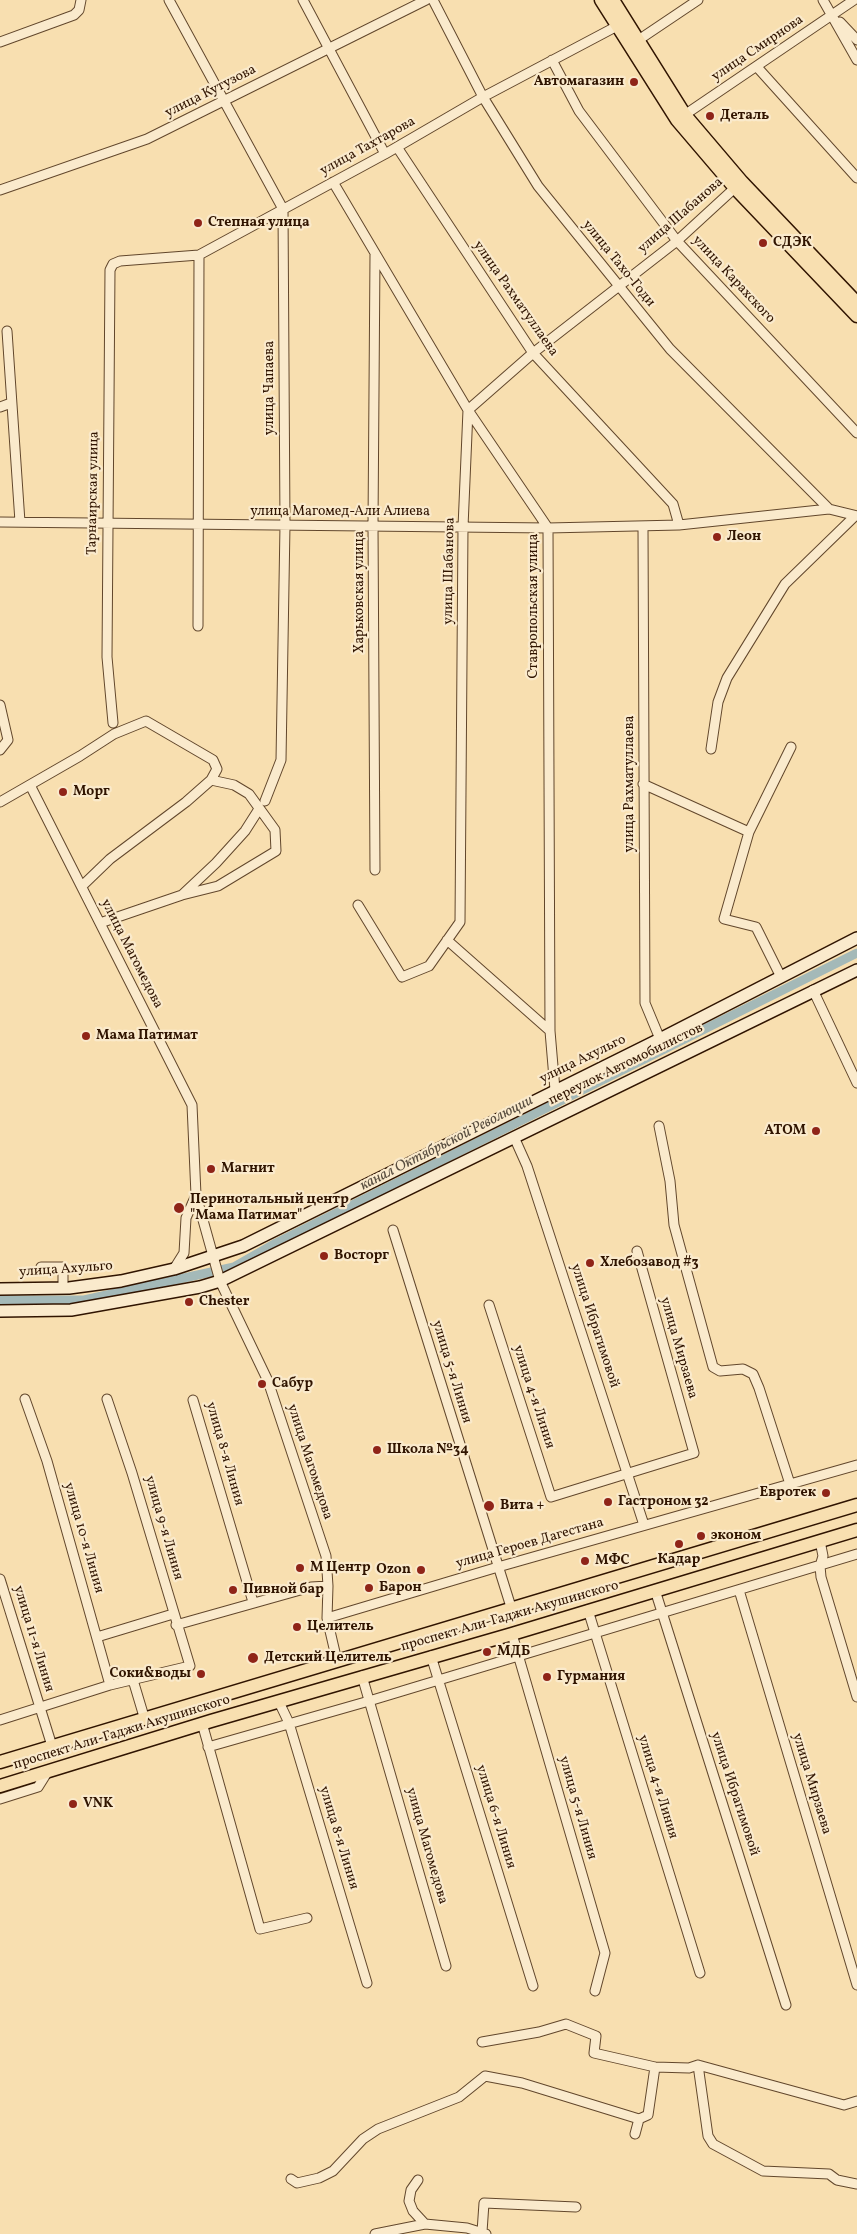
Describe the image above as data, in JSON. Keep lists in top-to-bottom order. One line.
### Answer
{"streets":{"main road":["улица Ахульго","переулок Автомобилистов","проспект Али-Гаджи Акушинского"],"street":["улица Смирнова","улица Кутузова","улица Тахтарова","улица Шабанова","улица Тахо-Годи","улица Карахского","улица Рахматуллаева","улица Чапаева","Тарнаирская улица","улица Магомед-Али Алиева","Харьковская улица","Ставропольская улица","улица Магомедова","улица Ибрагимовой","улица Мирзаева","улица 5-я Линия","улица 4-я Линия","улица 8-я Линия","улица 9-я Линия","улица 10-я Линия","улица Героев Дагестана","улица 11-я Линия","улица 6-я Линия"]},"crossings":[["улица Кутузова","улица Чапаева"],["улица Тахтарова","улица Тахо-Годи"],["улица Тахтарова","улица Карахского"],["улица Тахтарова","улица Рахматуллаева"],["улица Тахтарова","улица Чапаева"],["улица Тахтарова","Тарнаирская улица"],["улица Тахтарова","Ставропольская улица"],["улица Шабанова","улица Тахо-Годи"],["улица Шабанова","улица Карахского"],["улица Шабанова","улица Рахматуллаева"],["улица Шабанова","улица Магомед-Али Алиева"],["улица Шабанова","Ставропольская улица"],["улица Тахо-Годи","улица Магомед-Али Алиева"],["улица Рахматуллаева","улица Магомед-Али Алиева"],["улица Рахматуллаева","улица Ахульго"],["улица Чапаева","улица Магомед-Али Алиева"],["Тарнаирская улица","улица Магомед-Али Алиева"],["улица Магомед-Али Алиева","Харьковская улица"],["улица Магомед-Али Алиева","Ставропольская улица"],["Харьковская улица","Ставропольская улица"],["Ставропольская улица","улица Ахульго"],["улица Магомедова","улица Ахульго"],["улица Магомедова","переулок Автомобилистов"],["улица Магомедова","улица Героев Дагестана"],["улица Магомедова","проспект Али-Гаджи Акушинского"],["переулок Автомобилистов","улица Ибрагимовой"],["улица Ибрагимовой","улица Мирзаева"],["улица Ибрагимовой","улица 4-я Линия"],["улица Ибрагимовой","улица Героев Дагестана"],["улица Ибрагимовой","проспект Али-Гаджи Акушинского"],["улица Мирзаева","улица 4-я Линия"],["улица 5-я Линия","улица Героев Дагестана"],["улица 5-я Линия","проспект Али-Гаджи Акушинского"],["улица 4-я Линия","проспект Али-Гаджи Акушинского"],["улица 8-я Линия","проспект Али-Гаджи Акушинского"],["проспект Али-Гаджи Акушинского","улица 11-я Линия"],["проспект Али-Гаджи Акушинского","улица 6-я Линия"]],"water":["канал Октябрьской Революции"],"places":["Автомагазин","Деталь","Степная улица","СДЭК","Леон","Морг","Мама Патимат","АТОМ","Магнит","Перинотальный центр \"Мама Патимат\"","Восторг","Хлебозавод #3","Chester","Сабур","Школа №34","Евротек","Гастроном 32","Вита +","эконом","Кадар","МФС","М Центр","Ozon","Барон","Пивной бар","Целитель","МДБ","Детский Целитель","Соки&воды","Гурмания","VNK"]}
